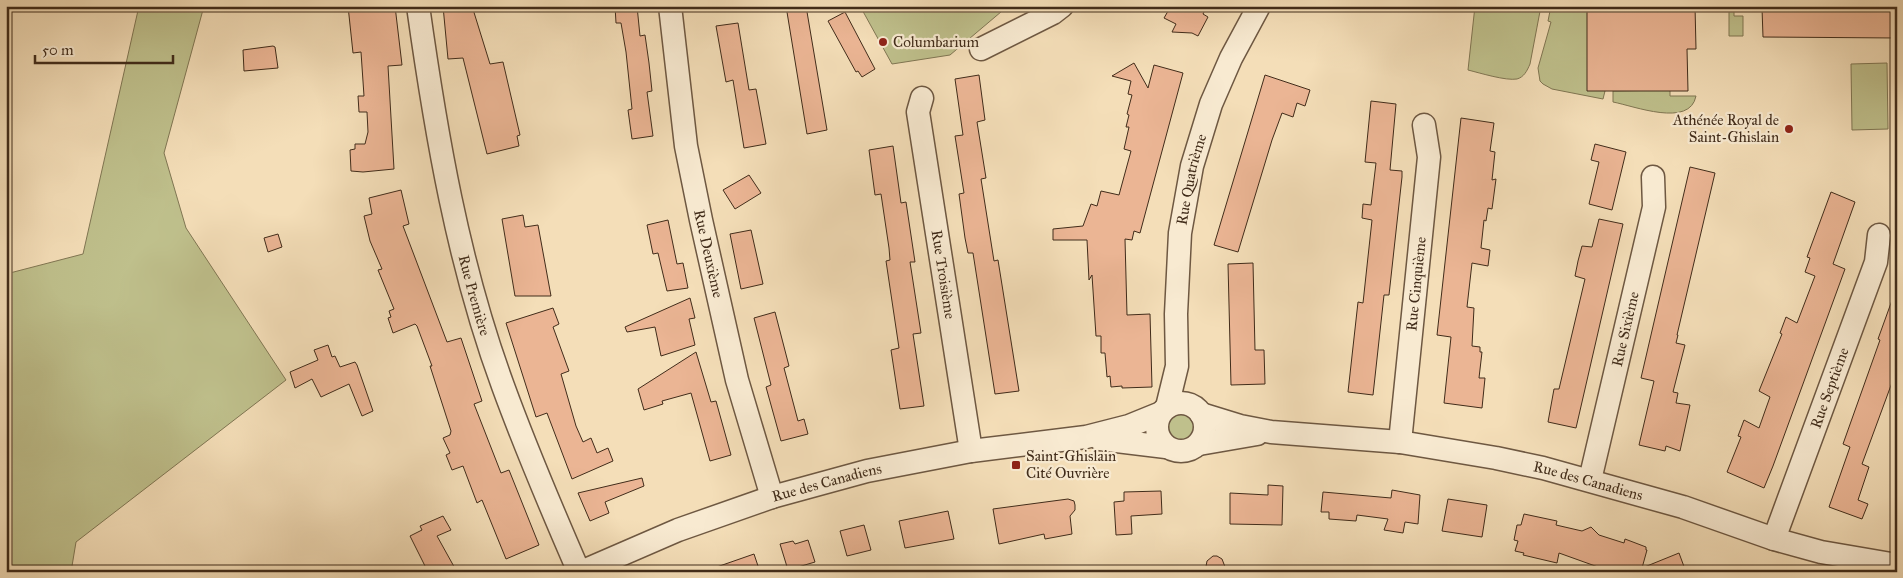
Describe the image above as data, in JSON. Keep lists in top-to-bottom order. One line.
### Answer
{"streets":{"street":["Rue Quatrième","Rue Deuxième","Rue Troisième","Rue Cinquième","Rue Première","Rue Sixième","Rue Septième","Rue des Canadiens"]},"crossings":[["Rue Quatrième","Rue des Canadiens"],["Rue Deuxième","Rue des Canadiens"],["Rue Troisième","Rue des Canadiens"],["Rue Cinquième","Rue des Canadiens"],["Rue Première","Rue des Canadiens"],["Rue Sixième","Rue des Canadiens"],["Rue Septième","Rue des Canadiens"]],"places":{"other":["Columbarium","Athénée Royal de Saint-Ghislain"],"transit":["Saint-Ghislain Cité Ouvrière"]},"scale_bar":"50 m"}
